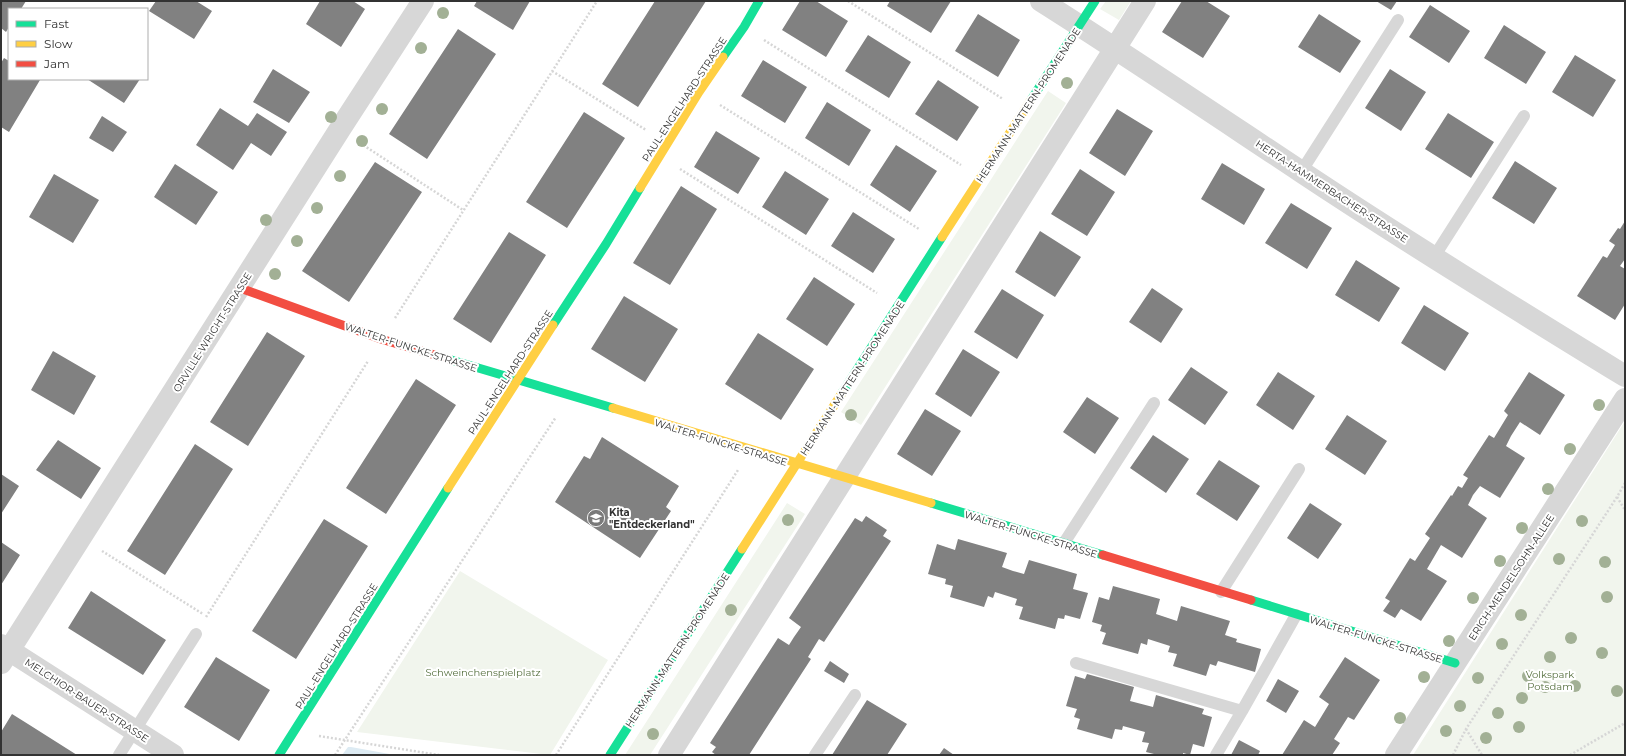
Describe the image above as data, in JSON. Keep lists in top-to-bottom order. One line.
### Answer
{"streets":{"street":["PAUL-ENGELHARD-STRASSE","HERMANN-MATTERN-PROMENADE","HERTA-HAMMERBACHER-STRASSE","ORVILLE-WRIGHT-STRASSE","WALTER-FUNCKE-STRASSE","ERICH-MENDELSOHN-ALLEE","MELCHIOR-BAUER-STRASSE"]},"crossings":[["PAUL-ENGELHARD-STRASSE","WALTER-FUNCKE-STRASSE"],["HERMANN-MATTERN-PROMENADE","HERTA-HAMMERBACHER-STRASSE"],["HERMANN-MATTERN-PROMENADE","WALTER-FUNCKE-STRASSE"],["ORVILLE-WRIGHT-STRASSE","WALTER-FUNCKE-STRASSE"],["ORVILLE-WRIGHT-STRASSE","MELCHIOR-BAUER-STRASSE"],["WALTER-FUNCKE-STRASSE","ERICH-MENDELSOHN-ALLEE"]],"parks":["Schweinchenspielplatz","Volkspark Potsdam"],"places":{"school or university":["Kita \"Entdeckerland\""]},"legend":["Fast","Slow","Jam"]}
